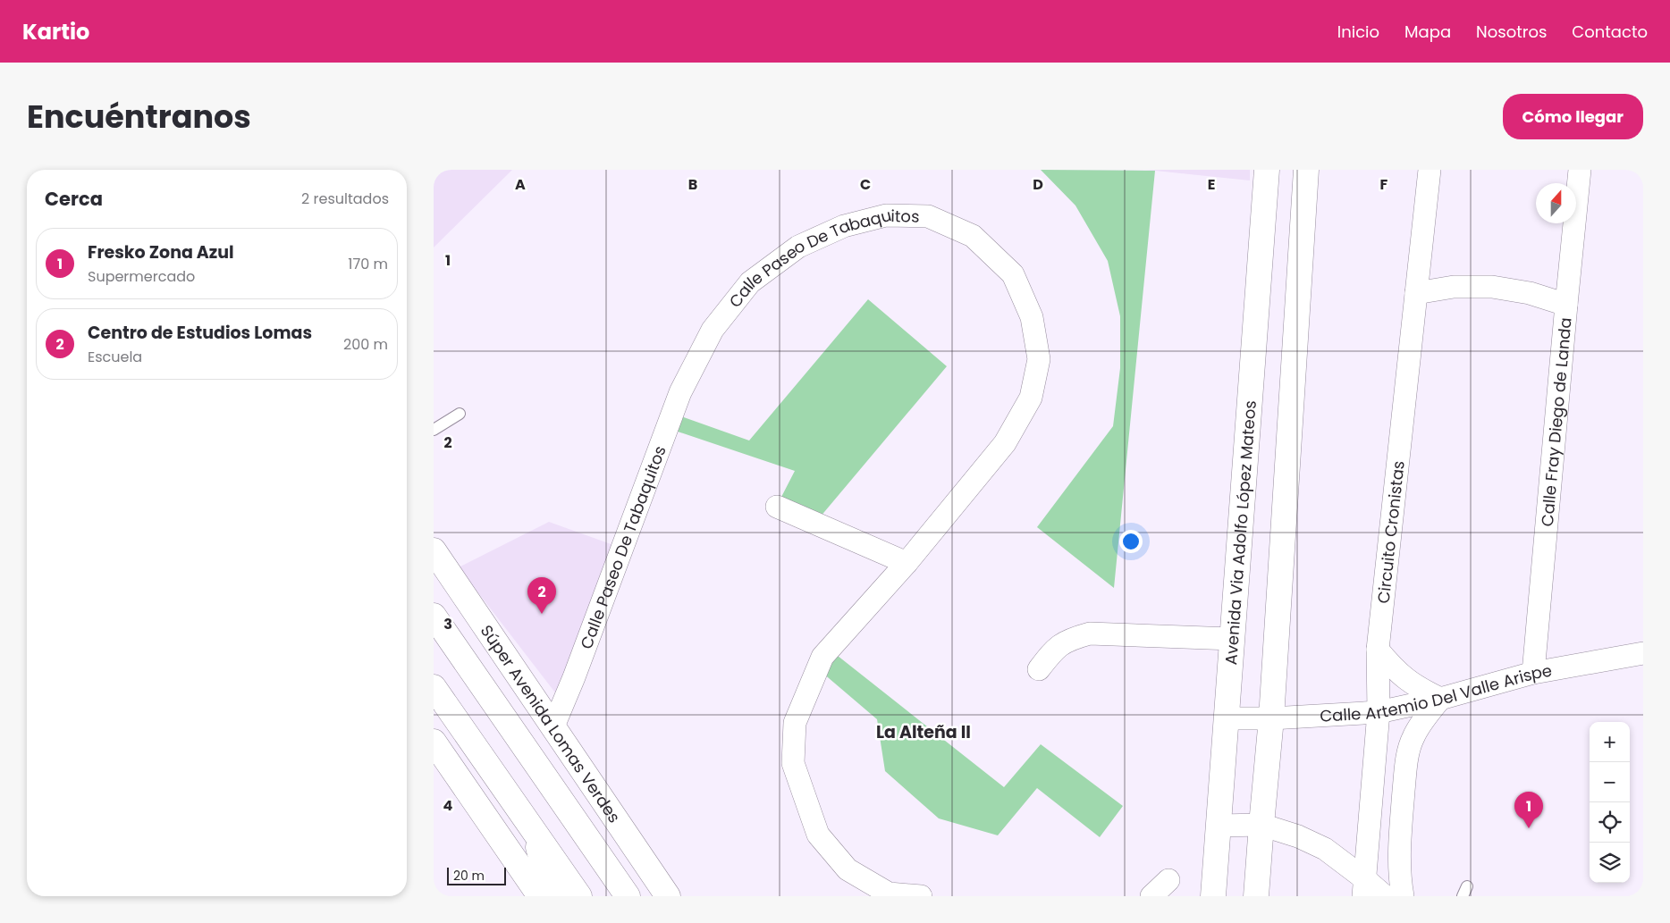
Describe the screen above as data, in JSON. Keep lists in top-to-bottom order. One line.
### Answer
{"streets":{"main road":["Avenida Via Adolfo López Mateos","Súper Avenida Lomas Verdes"],"street":["Calle Paseo De Tabaquitos","Calle Fray Diego de Landa","Circuito Cronistas","Calle Artemio Del Valle Arispe"]},"crossings":[["Calle Paseo De Tabaquitos","Súper Avenida Lomas Verdes"],["Calle Fray Diego de Landa","Calle Artemio Del Valle Arispe"],["Avenida Via Adolfo López Mateos","Calle Artemio Del Valle Arispe"],["Circuito Cronistas","Calle Artemio Del Valle Arispe"]],"districts":["La Alteña II"],"scale_bar":"20 m","north":"top","page":{"header":"Kartio","nav":["Inicio","Mapa","Nosotros","Contacto"],"title":"Encuéntranos","buttons":"Cómo llegar","heading":["Cerca","2 resultados"],"list":[{"mark":"1","name":"Fresko Zona Azul","note":"Supermercado","value":"170 m"},{"mark":"2","name":"Centro de Estudios Lomas","note":"Escuela","value":"200 m"}],"pins":["2","1"],"map_buttons":["+","−"],"scale":"20 m"},"grid":{"columns":["A","B","C","D","E","F"],"rows":["1","2","3","4"]}}
